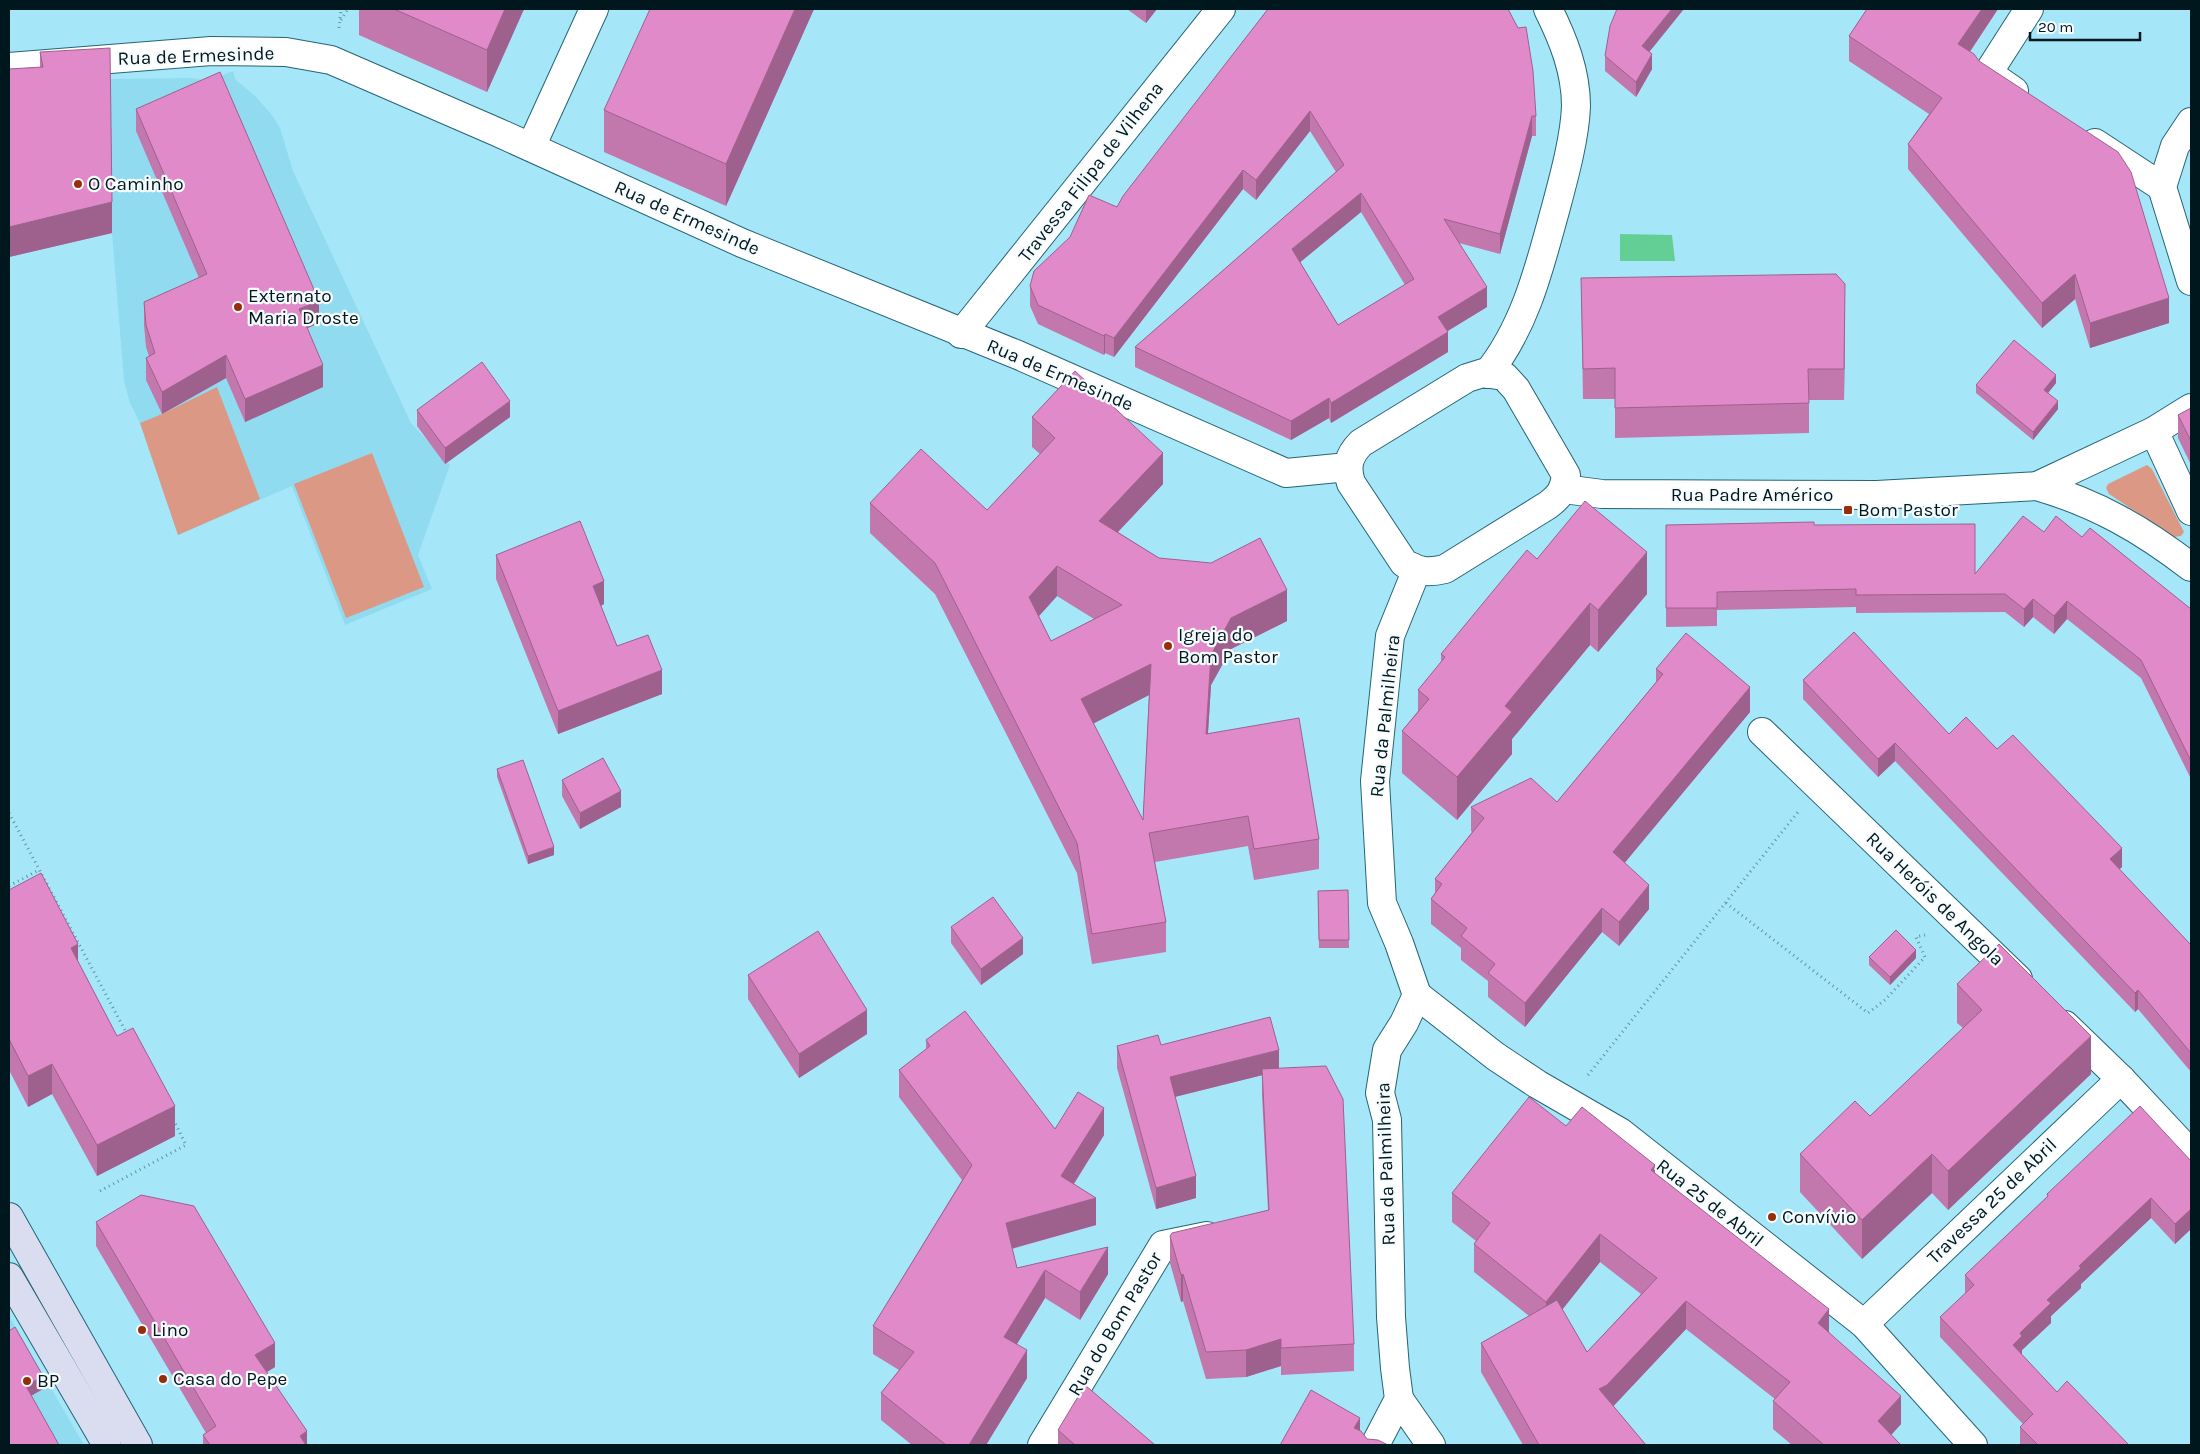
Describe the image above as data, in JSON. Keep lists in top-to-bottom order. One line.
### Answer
{"streets":{"street":["Rua de Ermesinde","Travessa Filipa de Vilhena","Rua Padre Américo","Rua da Palmilheira","Rua Heróis de Angola","Travessa 25 de Abril","Rua 25 de Abril","Rua do Bom Pastor"]},"crossings":[["Rua de Ermesinde","Travessa Filipa de Vilhena"],["Rua da Palmilheira","Rua 25 de Abril"],["Rua Heróis de Angola","Travessa 25 de Abril"],["Travessa 25 de Abril","Rua 25 de Abril"]],"places":{"other":["O Caminho","Externato Maria Droste","Igreja do Bom Pastor","Convívio","Lino","Casa do Pepe","BP"],"transit":["Bom Pastor"]},"scale_bar":"20 m"}
